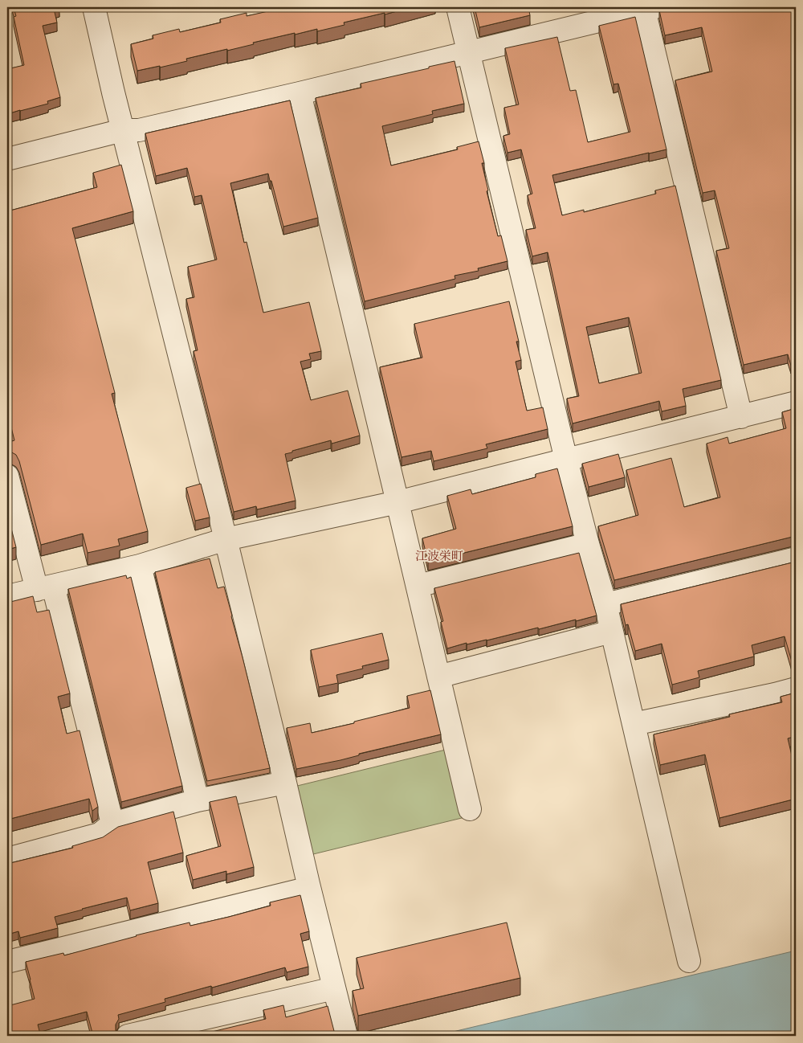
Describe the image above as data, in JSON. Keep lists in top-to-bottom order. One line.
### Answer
{"districts":["江波栄町"]}
